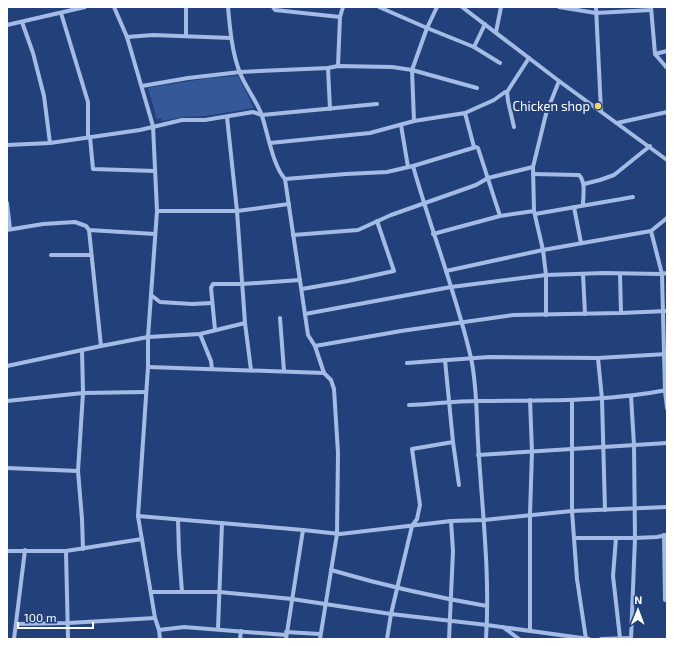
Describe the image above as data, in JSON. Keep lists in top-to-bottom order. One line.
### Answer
{"places":["Chicken shop"],"scale_bar":"100 m","north":"top"}
